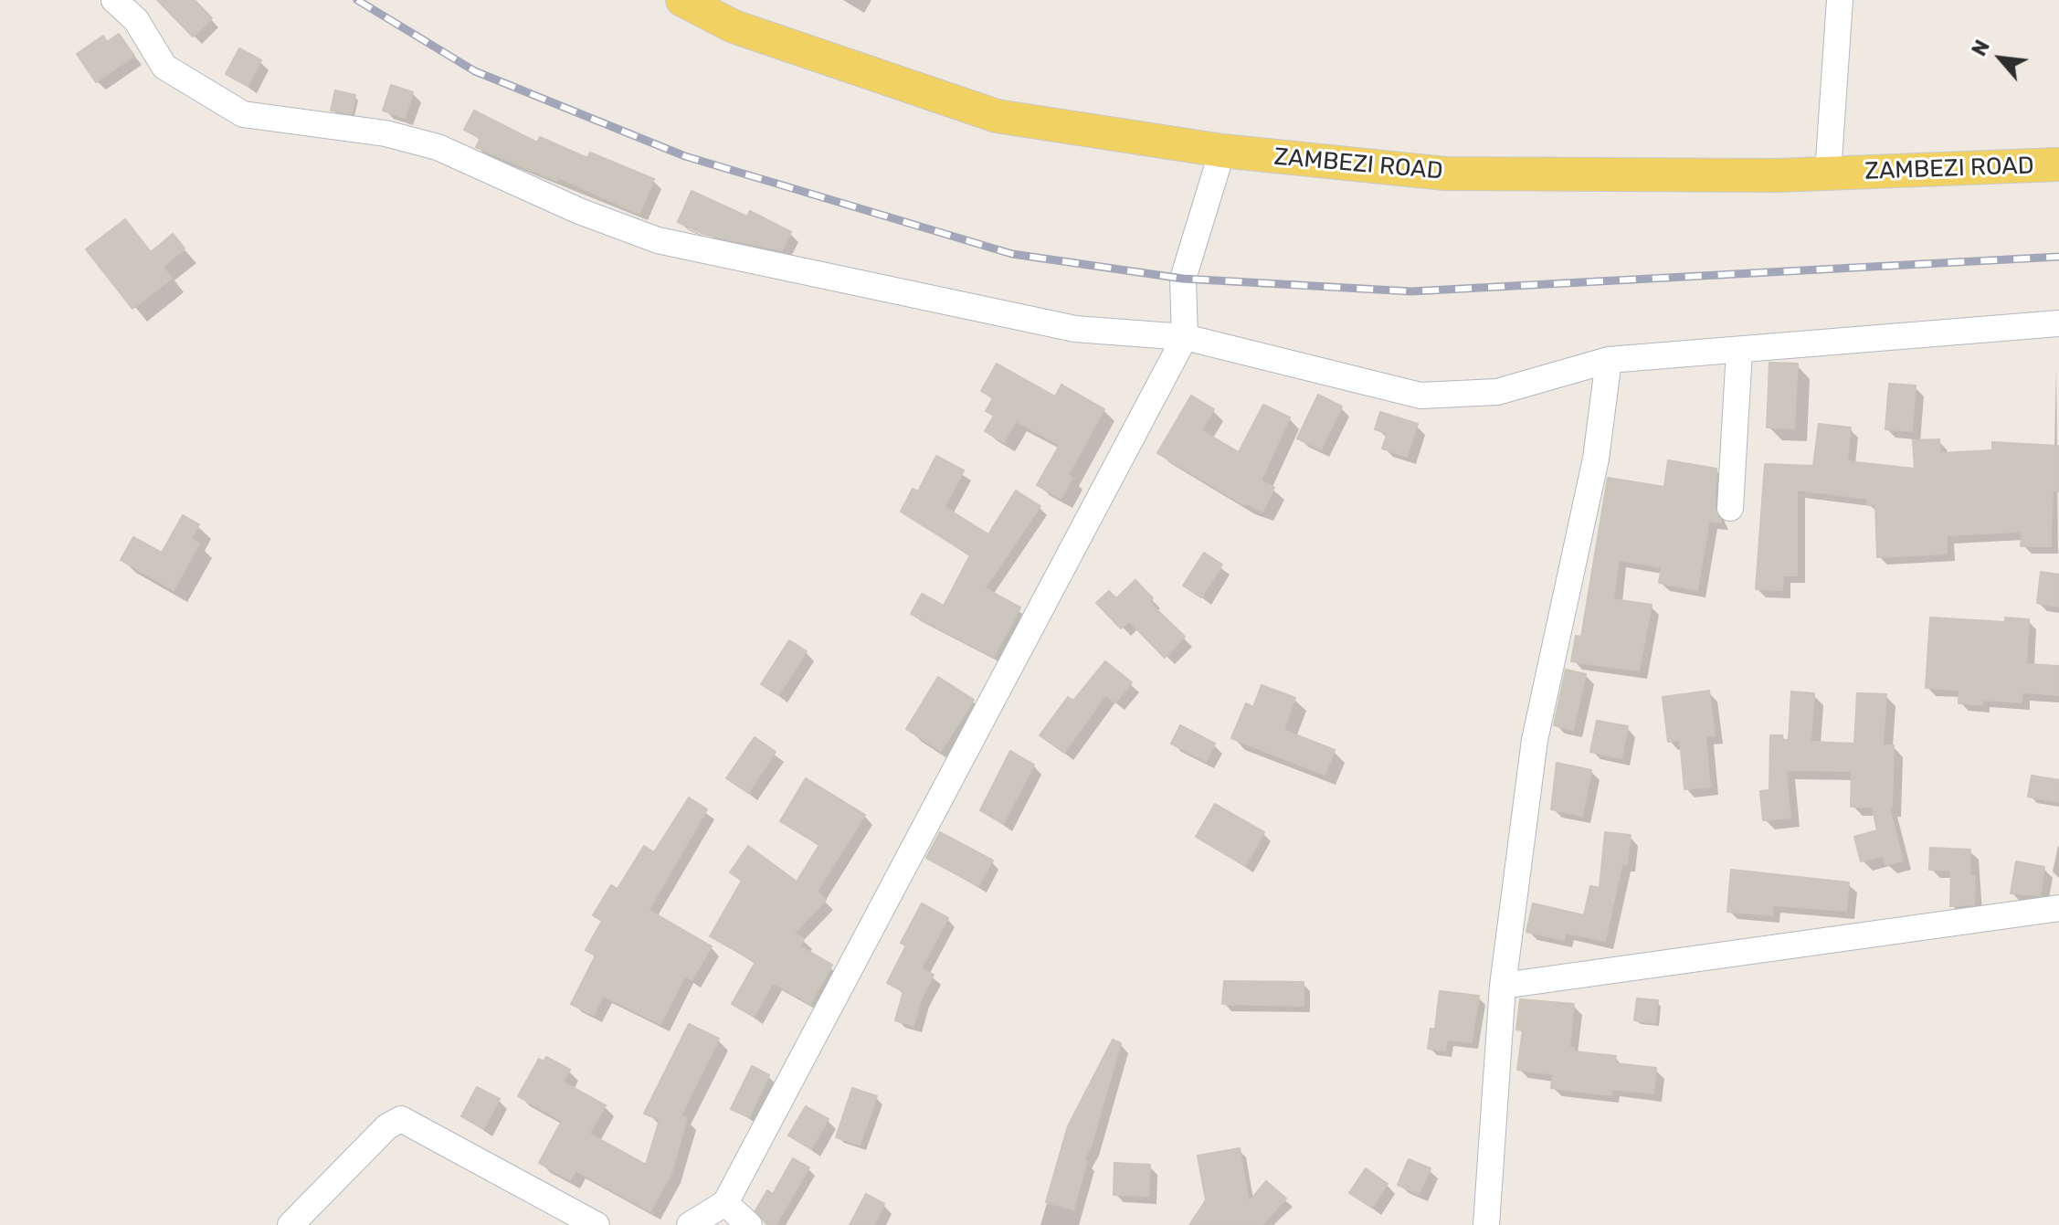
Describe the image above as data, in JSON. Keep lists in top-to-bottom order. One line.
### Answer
{"streets":{"main road":["ZAMBEZI ROAD"]},"north":"top left"}
